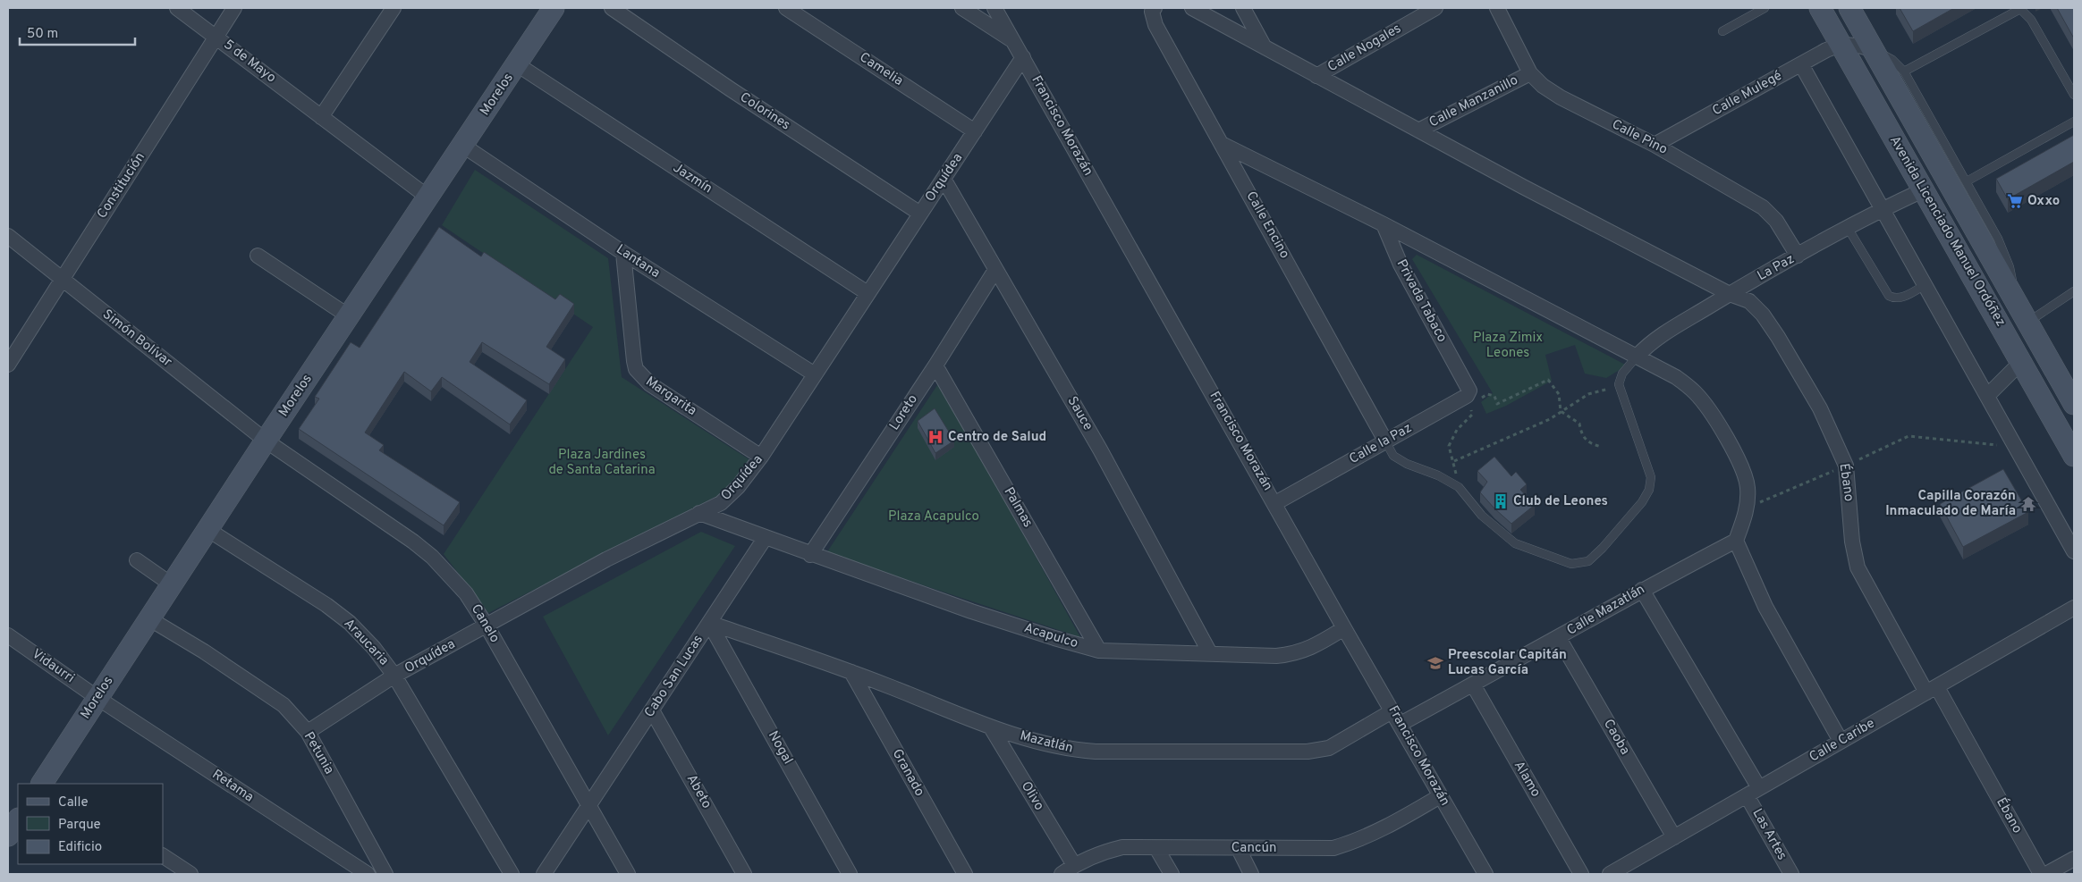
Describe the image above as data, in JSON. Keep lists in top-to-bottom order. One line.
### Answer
{"streets":{"main road":["Morelos","Avenida Licenciado Manuel Ordóñez"],"street":["Calle Nogales","5 de Mayo","Camelia","Calle Mulegé","Calle Manzanillo","Colorines","Francisco Morazán","Calle Pino","Orquídea","Jazmín","Constitución","Calle Encino","Lantana","La Paz","Privada Tabaco","Simón Bolívar","Margarita","Loreto","Sauce","Calle la Paz","Ébano","Palmas","Calle Mazatlán","Canelo","Acapulco","Araucaria","Vidaurri","Cabo San Lucas","Caoba","Calle Caribe","Mazatlán","Nogal","Petunia","Granado","Alamo","Retama","Abeto","Olivo","Las Artes","Cancún"]},"crossings":[["Calle Nogales","Ébano"],["5 de Mayo","Morelos"],["5 de Mayo","Constitución"],["Camelia","Orquídea"],["Calle Mulegé","Calle Pino"],["Calle Mulegé","Avenida Licenciado Manuel Ordóñez"],["Morelos","Jazmín"],["Morelos","Lantana"],["Morelos","Simón Bolívar"],["Morelos","Canelo"],["Morelos","Araucaria"],["Morelos","Vidaurri"],["Morelos","Petunia"],["Morelos","Retama"],["Calle Manzanillo","Calle Pino"],["Calle Manzanillo","Ébano"],["Colorines","Orquídea"],["Francisco Morazán","Orquídea"],["Francisco Morazán","Calle la Paz"],["Francisco Morazán","Calle Mazatlán"],["Francisco Morazán","Acapulco"],["Francisco Morazán","Mazatlán"],["Francisco Morazán","Cancún"],["Calle Pino","La Paz"],["Orquídea","Jazmín"],["Orquídea","Lantana"],["Orquídea","Margarita"],["Orquídea","Sauce"],["Orquídea","Canelo"],["Orquídea","Araucaria"],["Orquídea","Petunia"],["Constitución","Simón Bolívar"],["Calle Encino","Calle la Paz"],["Avenida Licenciado Manuel Ordóñez","La Paz"],["Lantana","Margarita"],["La Paz","Ébano"],["Privada Tabaco","Calle la Paz"],["Simón Bolívar","Canelo"],["Loreto","Sauce"],["Loreto","Palmas"],["Loreto","Acapulco"],["Sauce","Acapulco"],["Ébano","Calle Caribe"],["Palmas","Acapulco"],["Calle Mazatlán","Caoba"],["Calle Mazatlán","Alamo"],["Calle Mazatlán","Las Artes"],["Canelo","Cabo San Lucas"],["Acapulco","Cabo San Lucas"],["Vidaurri","Retama"],["Cabo San Lucas","Mazatlán"],["Cabo San Lucas","Nogal"],["Cabo San Lucas","Abeto"],["Caoba","Calle Caribe"],["Calle Caribe","Las Artes"],["Mazatlán","Nogal"],["Mazatlán","Granado"],["Mazatlán","Olivo"],["Olivo","Cancún"]],"parks":["Plaza Zimix Leones","Plaza Jardines de Santa Catarina","Plaza Acapulco"],"places":{"supermarket":["Oxxo"],"hospital":["Centro de Salud"],"building":["Club de Leones"],"temple":["Capilla Corazón Inmaculado de María"],"school or university":["Preescolar Capitán Lucas García"]},"legend":["Calle","Parque","Edificio"],"scale_bar":"50 m"}
